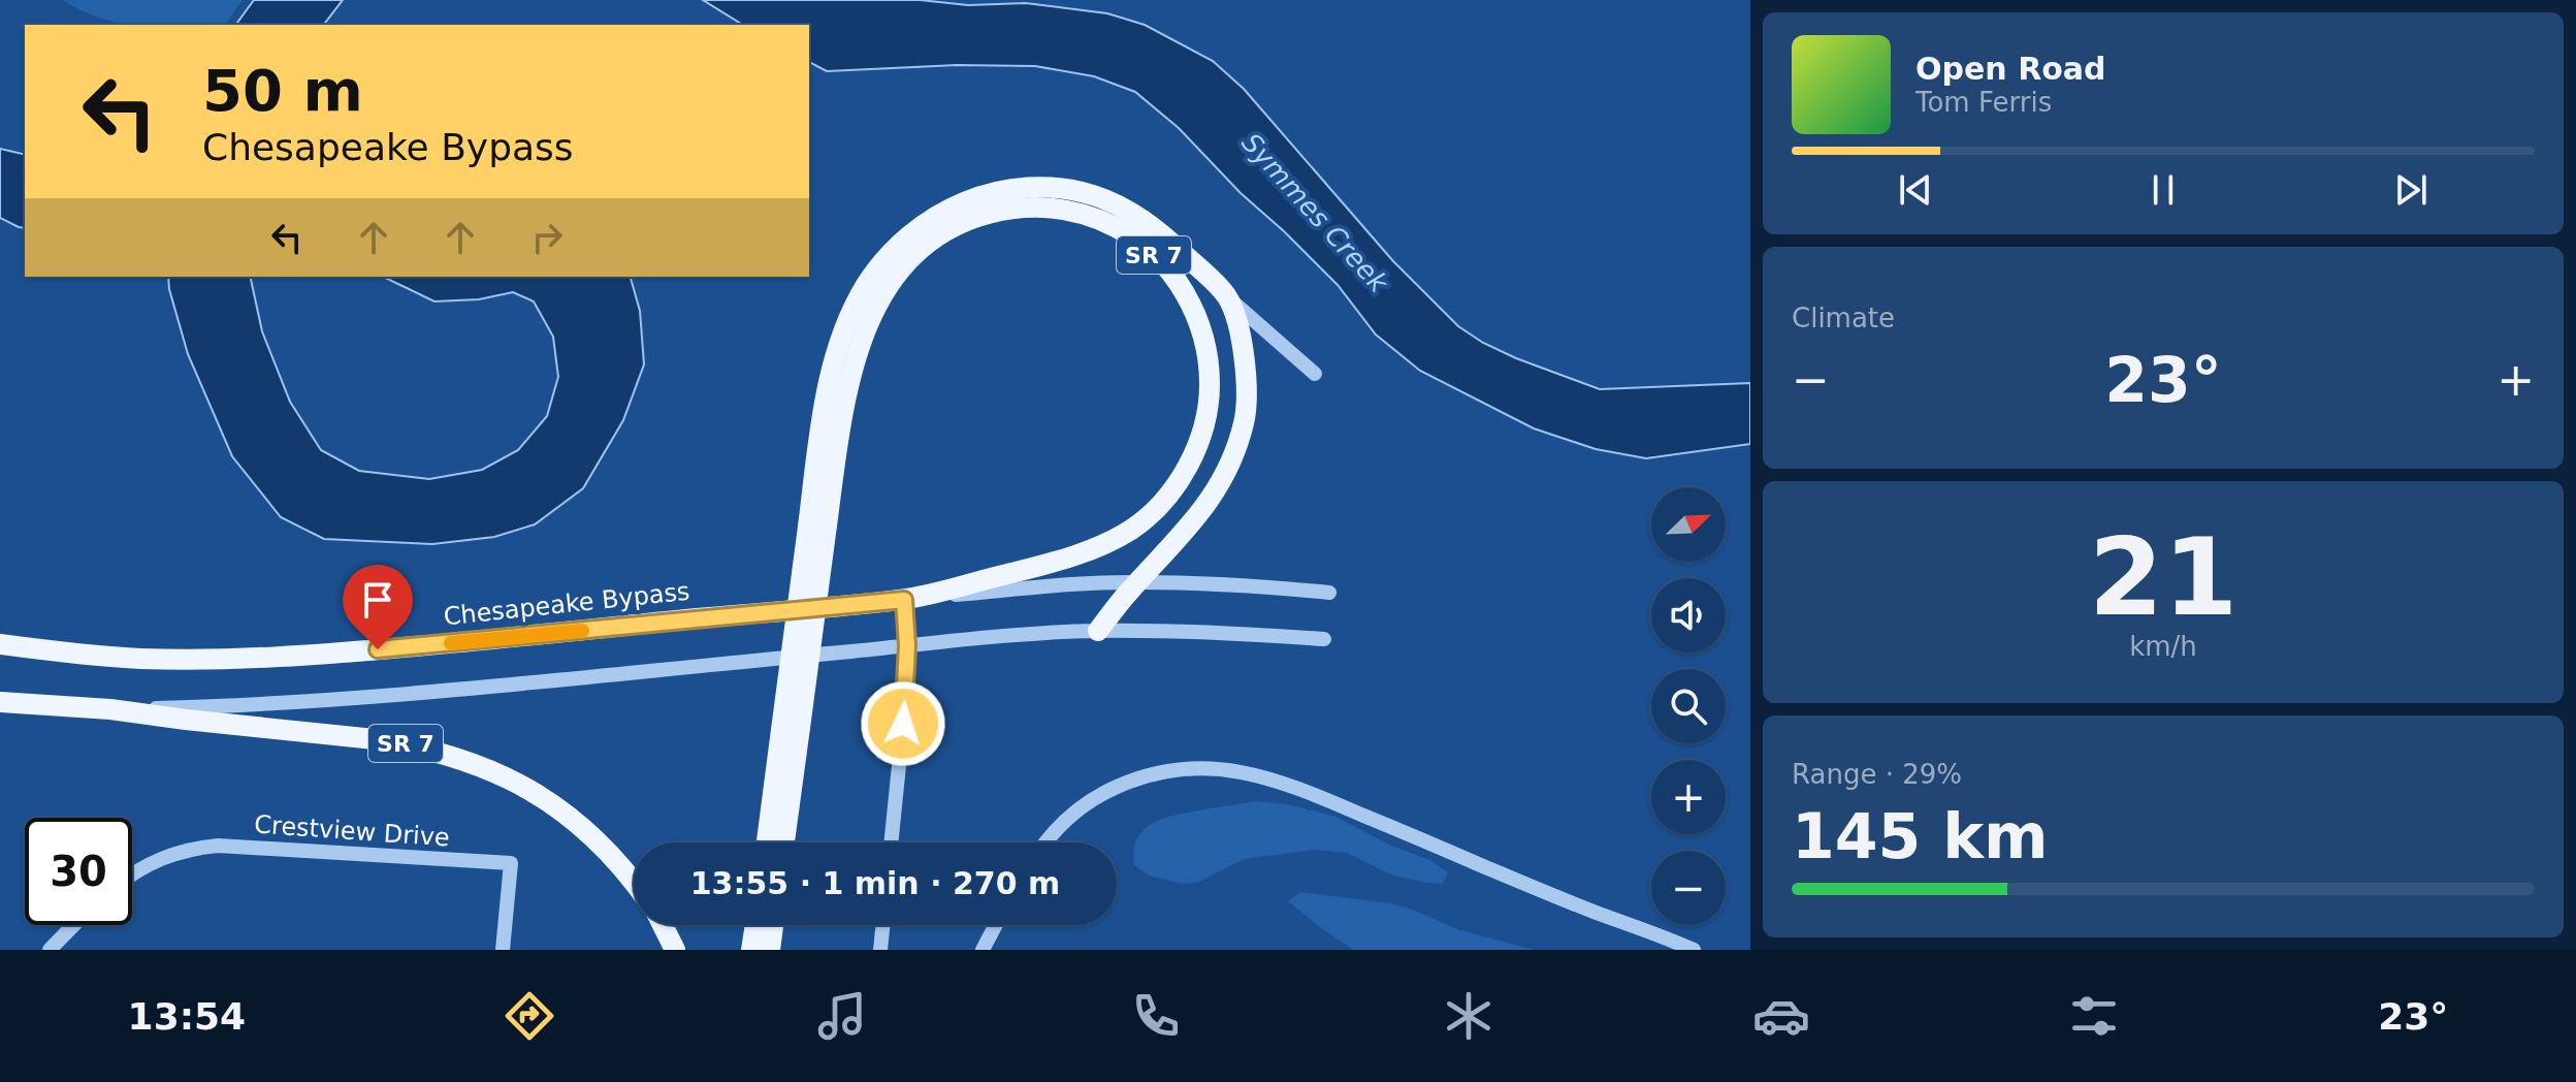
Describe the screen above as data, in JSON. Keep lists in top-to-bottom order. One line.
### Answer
{"streets":{"main road":["SR 7","Chesapeake Bypass"],"street":["Crestview Drive"]},"crossings":[["SR 7","Chesapeake Bypass"]],"water":["Symmes Creek"],"north":"top right","page":{"turn":["50 m","Chesapeake Bypass"],"song":["Open Road","Tom Ferris"],"tile":["Climate",["21","km/h"],["Range · 29%","145 km"]],"heat":["−","23°","+"],"map_buttons":["+","−"],"limit":"30","trip":"13:55 · 1 min · 270 m","tabs":["13:54","23°"]}}
